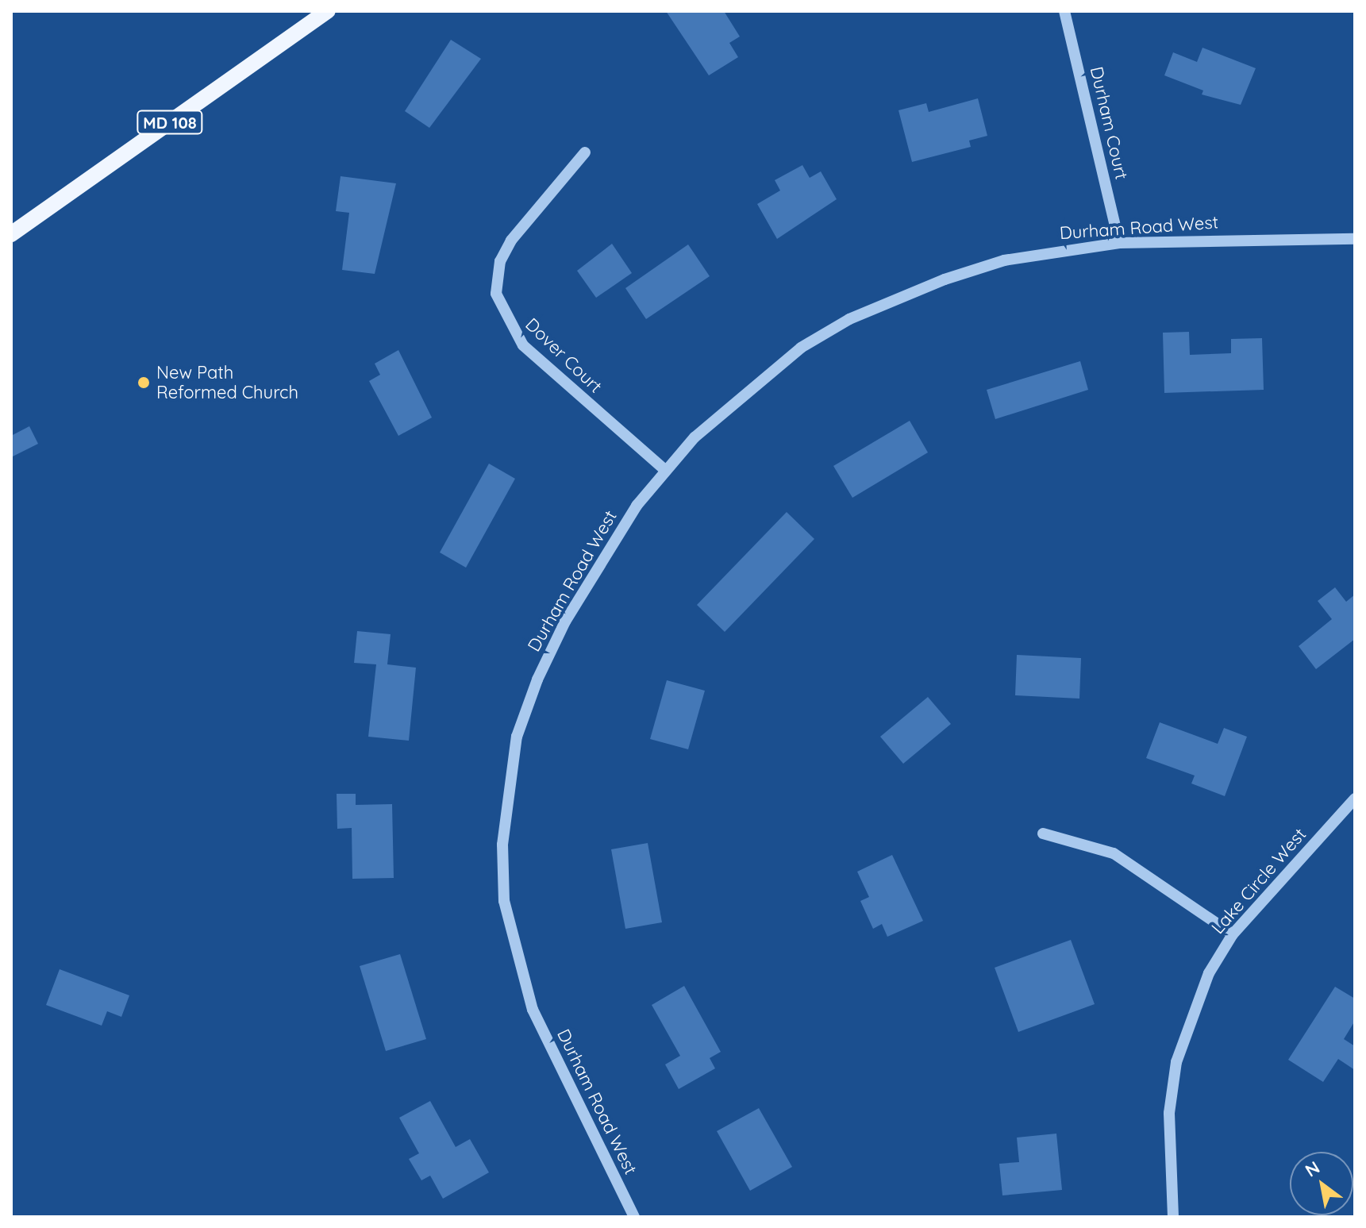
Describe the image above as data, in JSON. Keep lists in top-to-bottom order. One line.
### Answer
{"streets":{"main road":["MD 108"],"street":["Durham Court","Durham Road West","Dover Court","Lake Circle West"]},"crossings":[["Durham Court","Durham Road West"],["Durham Road West","Dover Court"]],"places":["New Path Reformed Church"],"north":"top left"}
